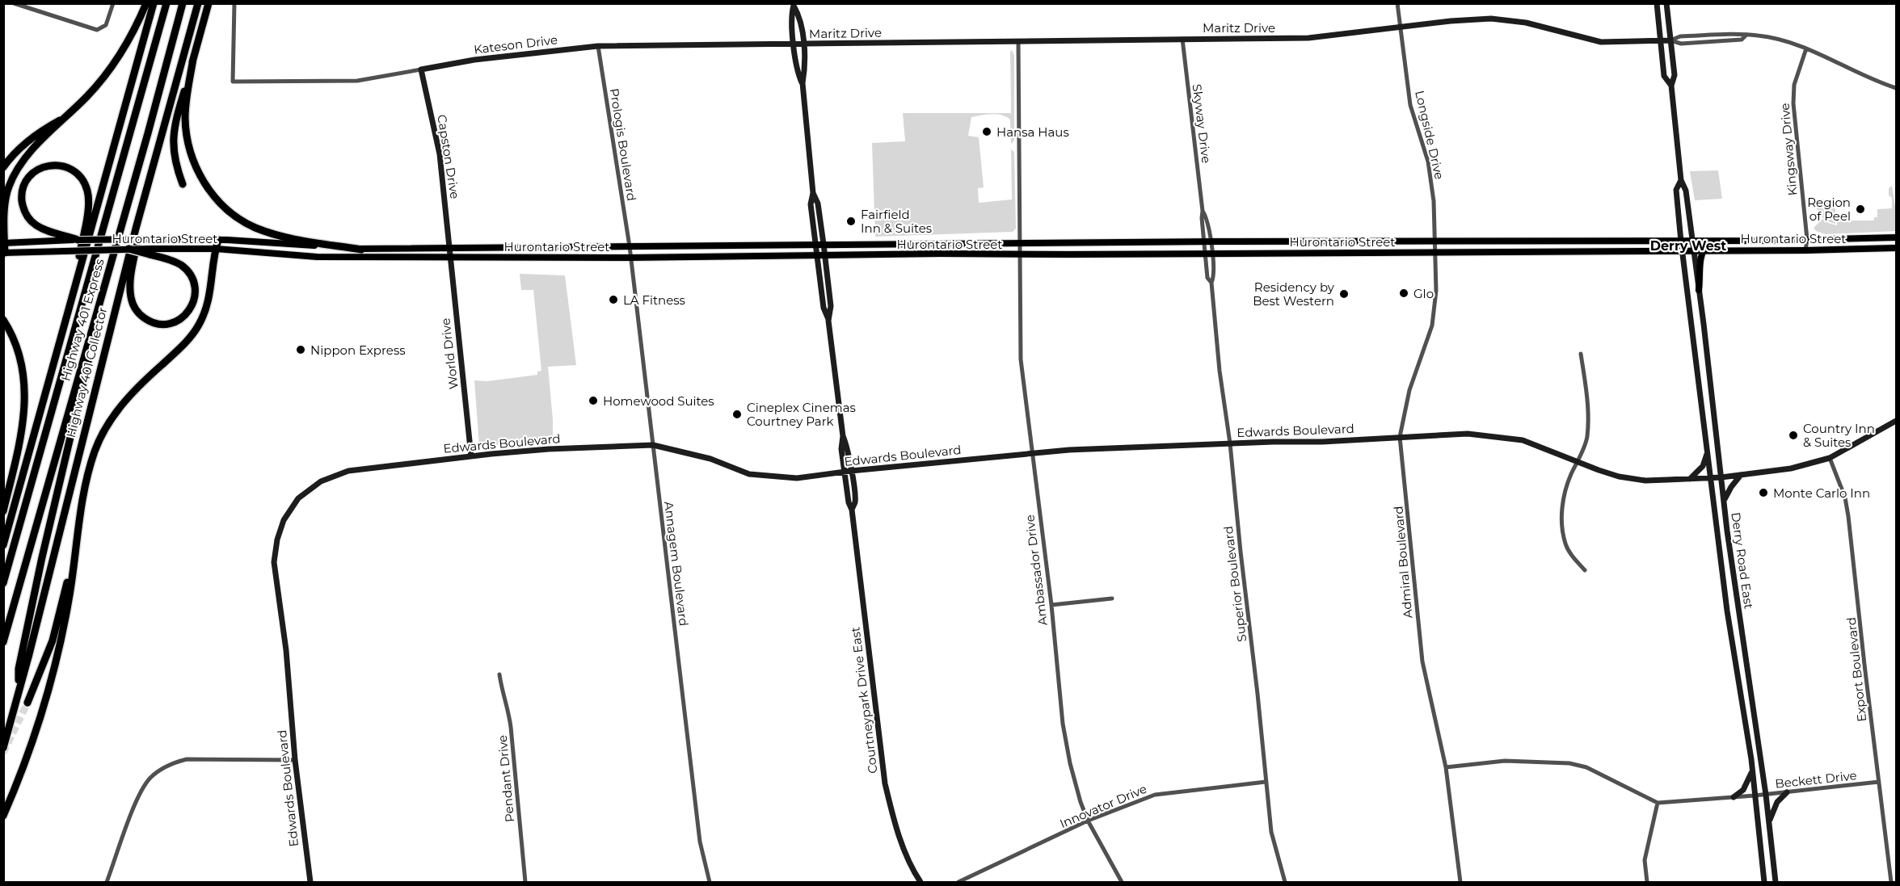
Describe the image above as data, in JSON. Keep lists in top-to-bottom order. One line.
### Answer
{"streets":{"highway":["Highway 401 Express","Highway 401 Collector"],"main road":["Hurontario Street"],"street":["Maritz Drive","Kateson Drive","Skyway Drive","Longside Drive","Prologis Boulevard","Kingsway Drive","Capston Drive","World Drive","Edwards Boulevard","Derry Road East","Admiral Boulevard","Annagem Boulevard","Ambassador Drive","Superior Boulevard","Export Boulevard","Courtneypark Drive East","Pendant Drive","Beckett Drive","Innovator Drive"]},"crossings":[["Maritz Drive","Kateson Drive"],["Maritz Drive","Skyway Drive"],["Maritz Drive","Longside Drive"],["Maritz Drive","Ambassador Drive"],["Kateson Drive","Prologis Boulevard"],["Kateson Drive","Capston Drive"],["Skyway Drive","Hurontario Street"],["Skyway Drive","Superior Boulevard"],["Longside Drive","Hurontario Street"],["Longside Drive","Admiral Boulevard"],["Prologis Boulevard","Hurontario Street"],["Prologis Boulevard","Annagem Boulevard"],["Kingsway Drive","Hurontario Street"],["Capston Drive","Hurontario Street"],["Capston Drive","World Drive"],["Hurontario Street","World Drive"],["Hurontario Street","Derry Road East"],["Hurontario Street","Admiral Boulevard"],["Hurontario Street","Annagem Boulevard"],["Hurontario Street","Ambassador Drive"],["Hurontario Street","Superior Boulevard"],["Hurontario Street","Courtneypark Drive East"],["World Drive","Edwards Boulevard"],["Edwards Boulevard","Derry Road East"],["Edwards Boulevard","Admiral Boulevard"],["Edwards Boulevard","Annagem Boulevard"],["Edwards Boulevard","Ambassador Drive"],["Edwards Boulevard","Superior Boulevard"],["Edwards Boulevard","Export Boulevard"],["Edwards Boulevard","Courtneypark Drive East"],["Derry Road East","Beckett Drive"],["Ambassador Drive","Innovator Drive"],["Superior Boulevard","Innovator Drive"],["Export Boulevard","Beckett Drive"]],"districts":["Derry West"],"places":["Hansa Haus","Region of Peel","Fairfield Inn & Suites","Glo","Residency by Best Western","LA Fitness","Nippon Express","Homewood Suites","Cineplex Cinemas Courtney Park","Country Inn & Suites","Monte Carlo Inn"]}
